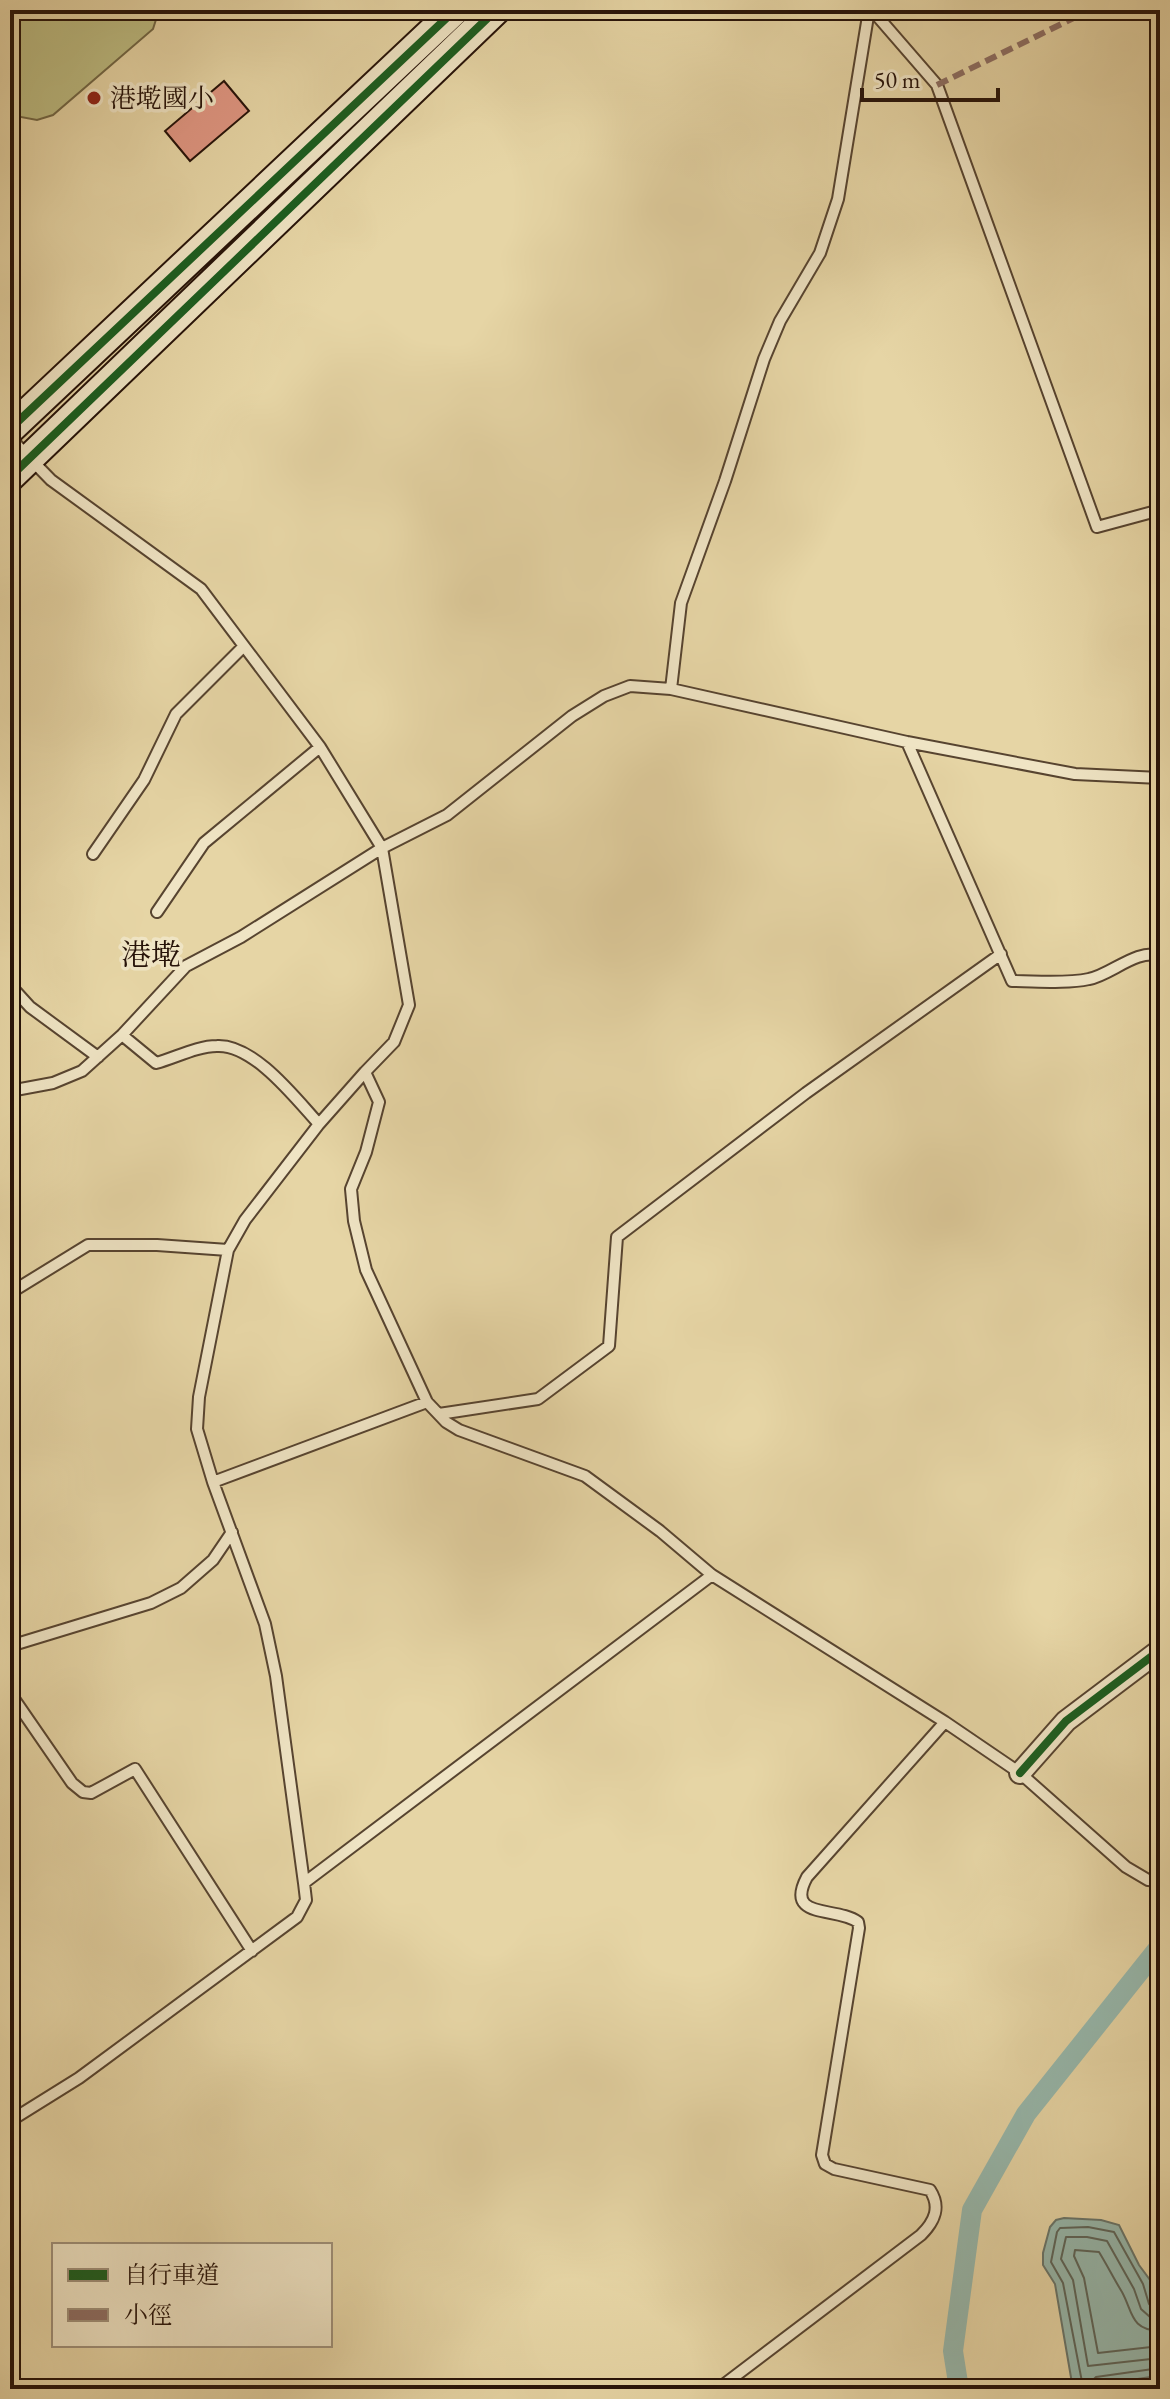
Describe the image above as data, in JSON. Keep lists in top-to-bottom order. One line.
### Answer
{"districts":["港墘"],"places":["港墘國小"],"legend":["自行車道","小徑"],"scale_bar":"50 m"}
